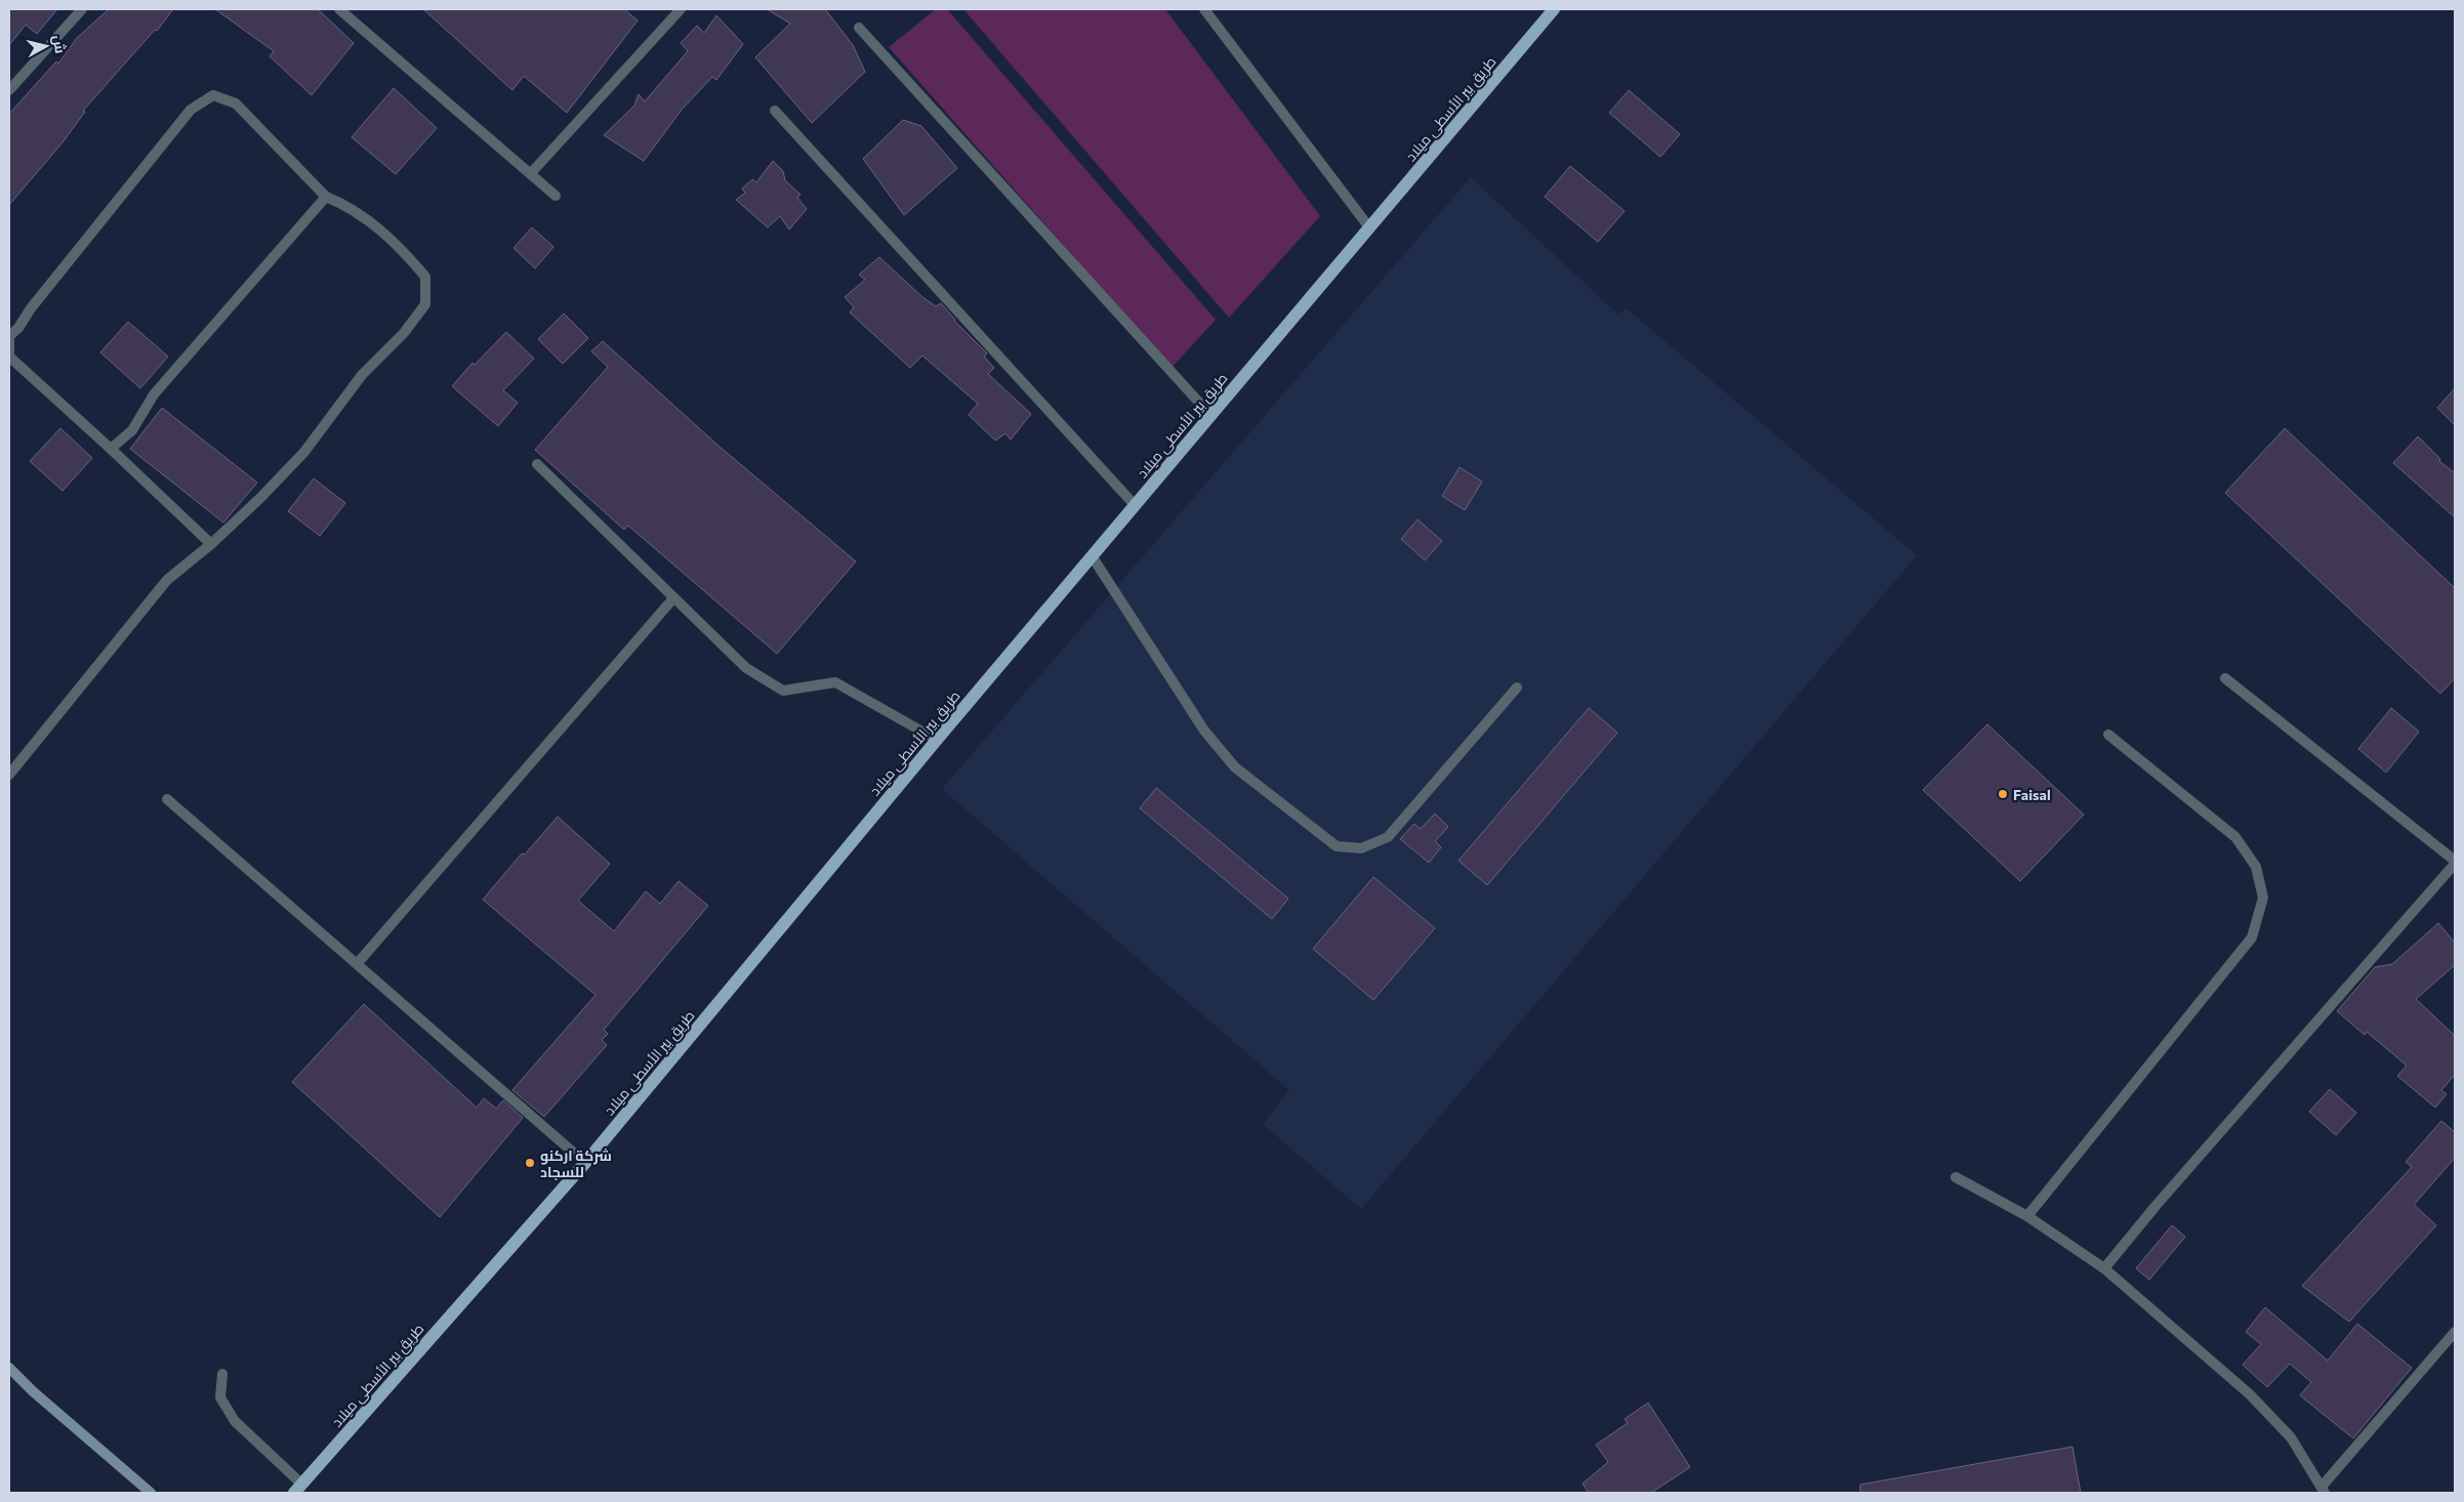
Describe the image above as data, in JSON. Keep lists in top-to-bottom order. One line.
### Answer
{"streets":{"main road":["طريق بير الأسطى ميلاد"]},"places":["Faisal","شركة اركنو للسجاد"],"north":"right"}
